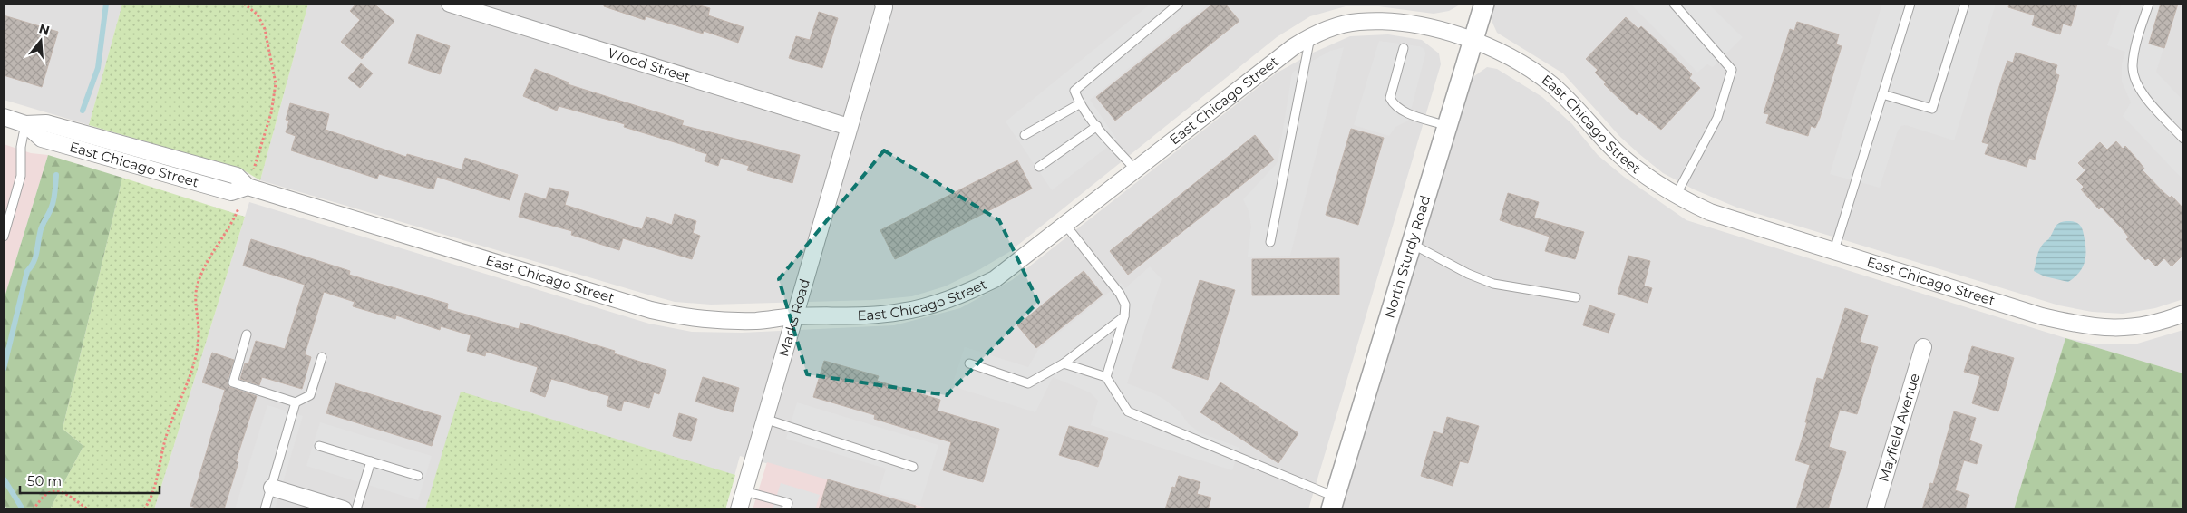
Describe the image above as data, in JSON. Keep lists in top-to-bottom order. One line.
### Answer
{"streets":{"street":["Wood Street","East Chicago Street","North Sturdy Road","Marks Road","Mayfield Avenue"]},"crossings":[["Wood Street","Marks Road"],["East Chicago Street","North Sturdy Road"],["East Chicago Street","Marks Road"]],"scale_bar":"50 m","north":"top"}
